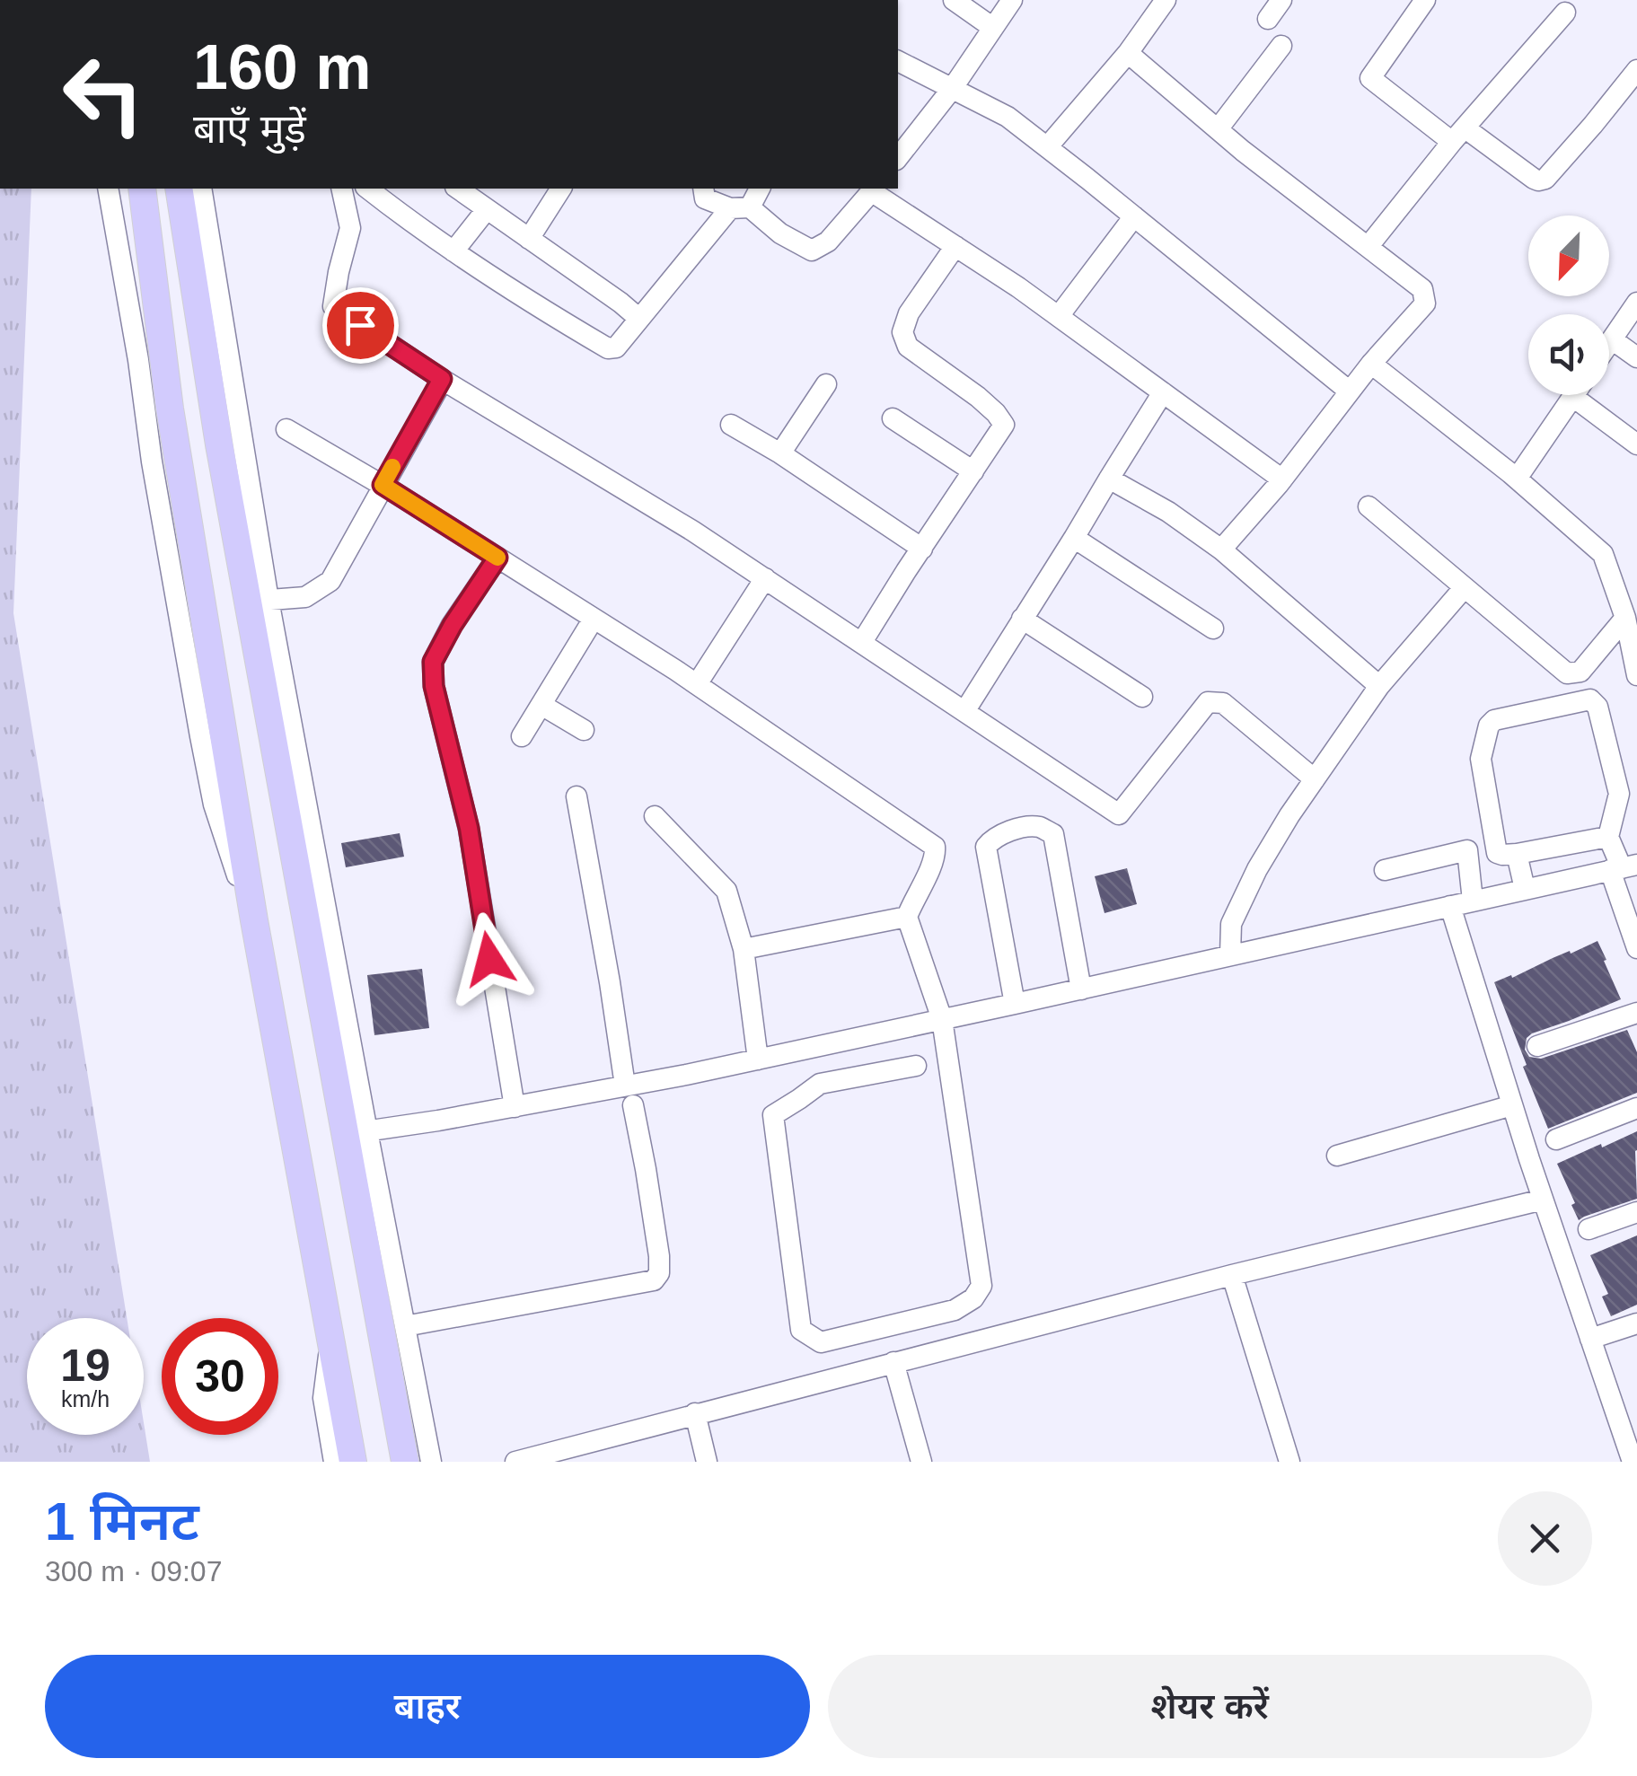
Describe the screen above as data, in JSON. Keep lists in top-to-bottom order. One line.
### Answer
{"north":"bottom left","page":{"turn":["160 m","बाएँ मुड़ें"],"speed":"19 km/h","limit":"30","heading":["1 मिनट","300 m · 09:07"],"buttons":["बाहर","शेयर करें"]}}
